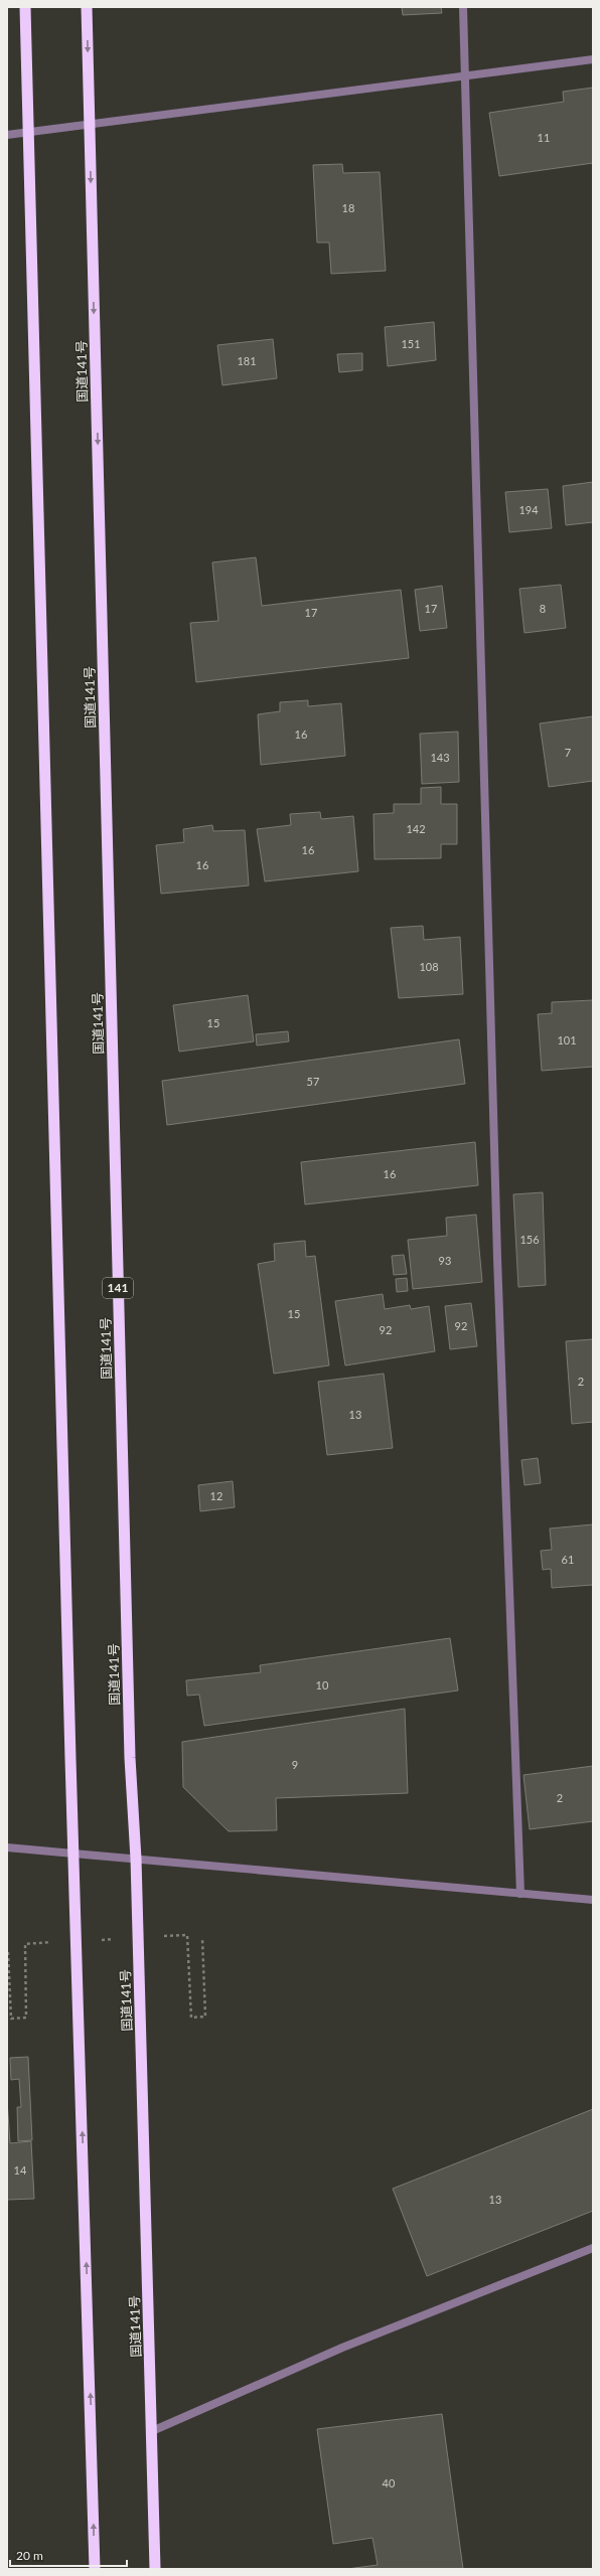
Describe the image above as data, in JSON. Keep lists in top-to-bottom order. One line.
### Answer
{"streets":{"highway":["国道141号","141"]},"house_numbers":["11","18","151","181","194","17","8","17","16","7","143","142","16","16","108","15","101","57","16","156","93","15","92","92","2","13","12","61","10","9","2","14","13","40"],"scale_bar":"20 m"}
